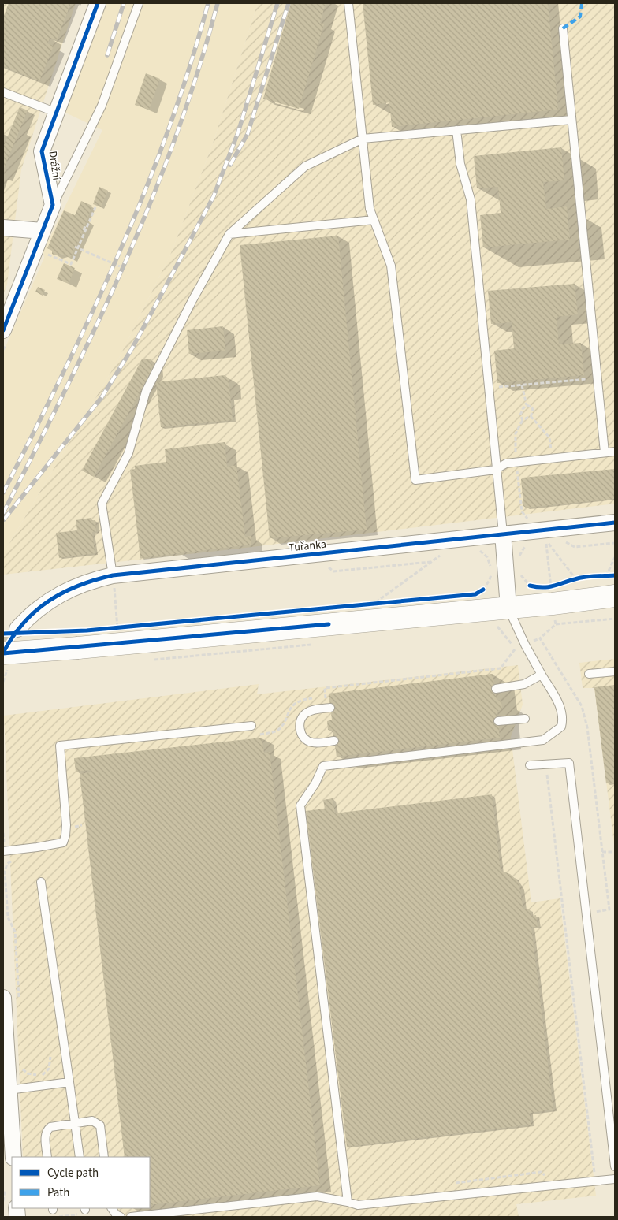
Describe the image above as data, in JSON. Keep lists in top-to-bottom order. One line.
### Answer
{"streets":{"street":["Drážní","Tuřanka"]},"legend":["Cycle path","Path"]}
